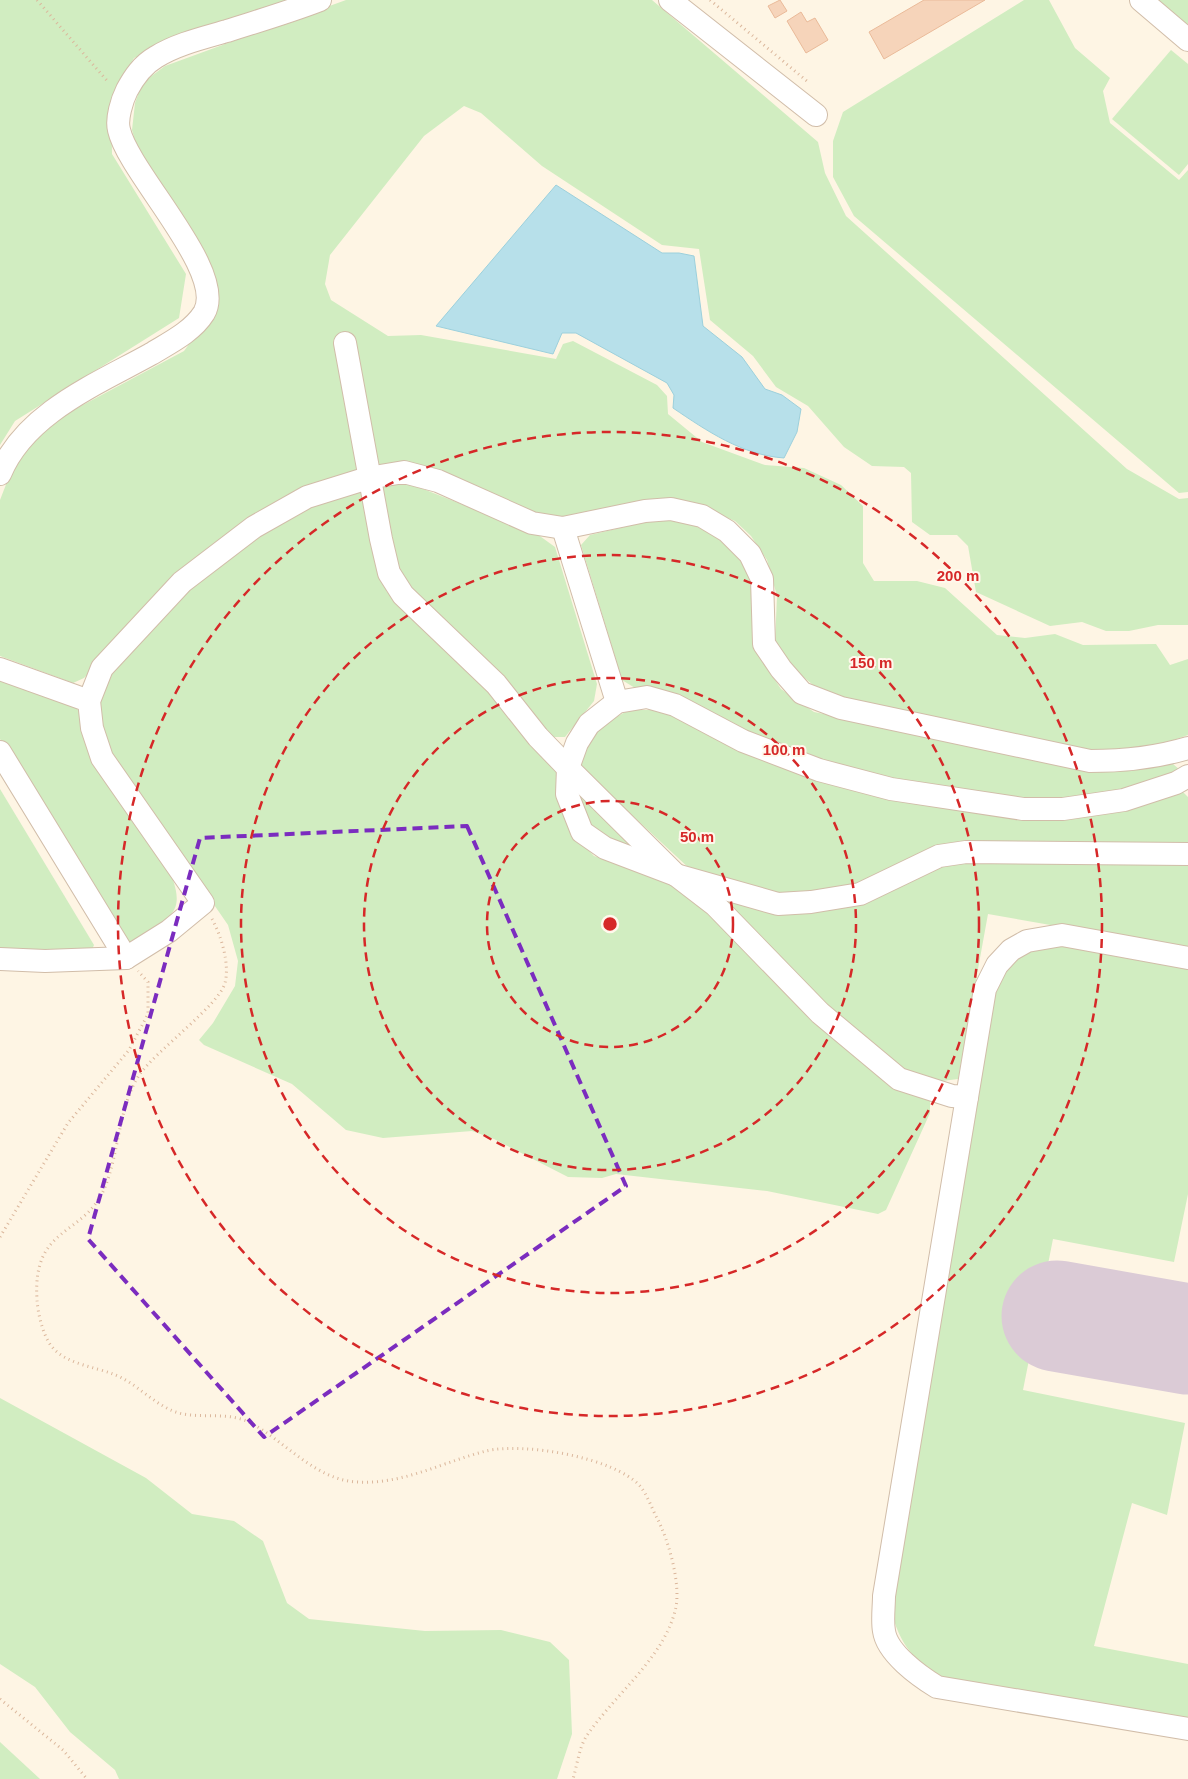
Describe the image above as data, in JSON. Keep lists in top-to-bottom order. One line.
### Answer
{"rings":["200 m","150 m","100 m","50 m"]}
